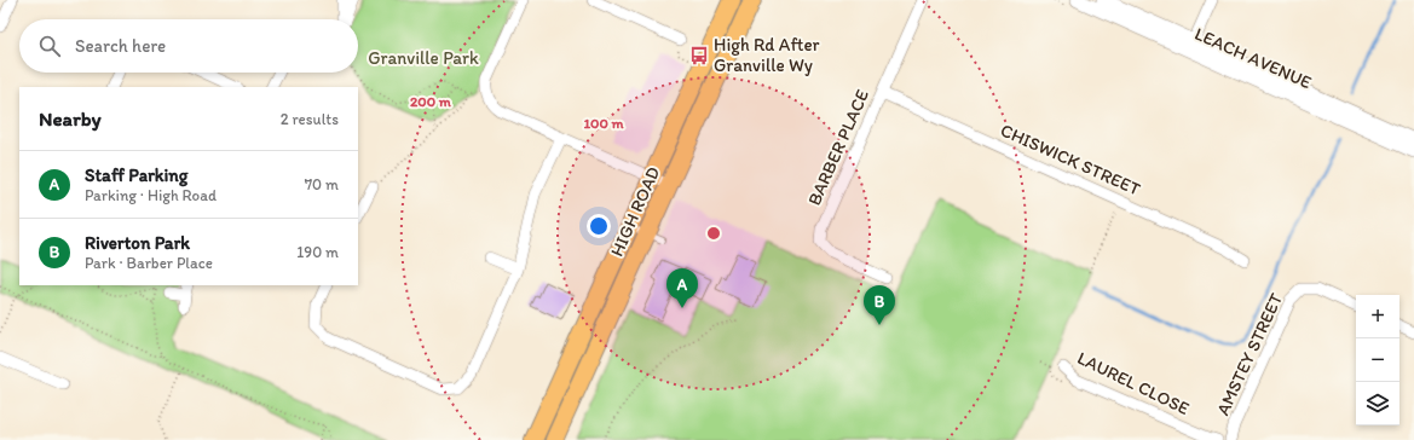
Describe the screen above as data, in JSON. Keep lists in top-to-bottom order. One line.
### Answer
{"streets":{"main road":["HIGH ROAD"],"street":["LEACH AVENUE","BARBER PLACE","CHISWICK STREET","AMSTEY STREET","LAUREL CLOSE"]},"crossings":[["BARBER PLACE","CHISWICK STREET"]],"parks":["Granville Park"],"places":{"bus stop":["High Rd After Granville Wy"]},"page":{"search":"Search here","heading":["Nearby","2 results"],"list":[{"mark":"A","name":"Staff Parking","note":"Parking · High Road","value":"70 m"},{"mark":"B","name":"Riverton Park","note":"Park · Barber Place","value":"190 m"}],"pins":["A","B"],"map_buttons":["+","−"]},"rings":["200 m","100 m"]}
